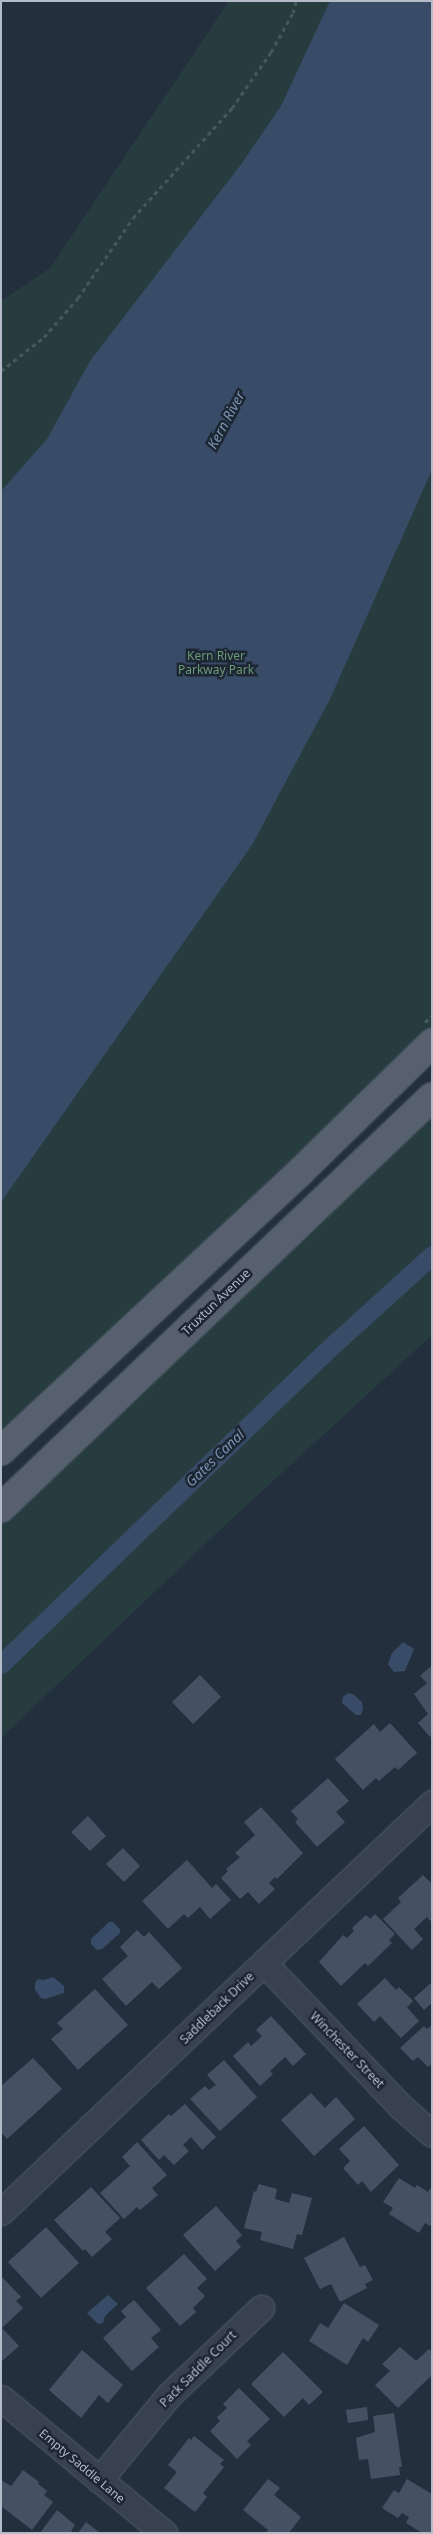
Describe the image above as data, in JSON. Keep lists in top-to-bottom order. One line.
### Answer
{"streets":{"main road":["Truxtun Avenue"],"street":["Saddleback Drive","Winchester Street","Pack Saddle Court","Empty Saddle Lane"]},"crossings":[["Saddleback Drive","Winchester Street"],["Pack Saddle Court","Empty Saddle Lane"]],"water":["Kern River","Gates Canal"],"parks":["Kern River Parkway Park"]}
